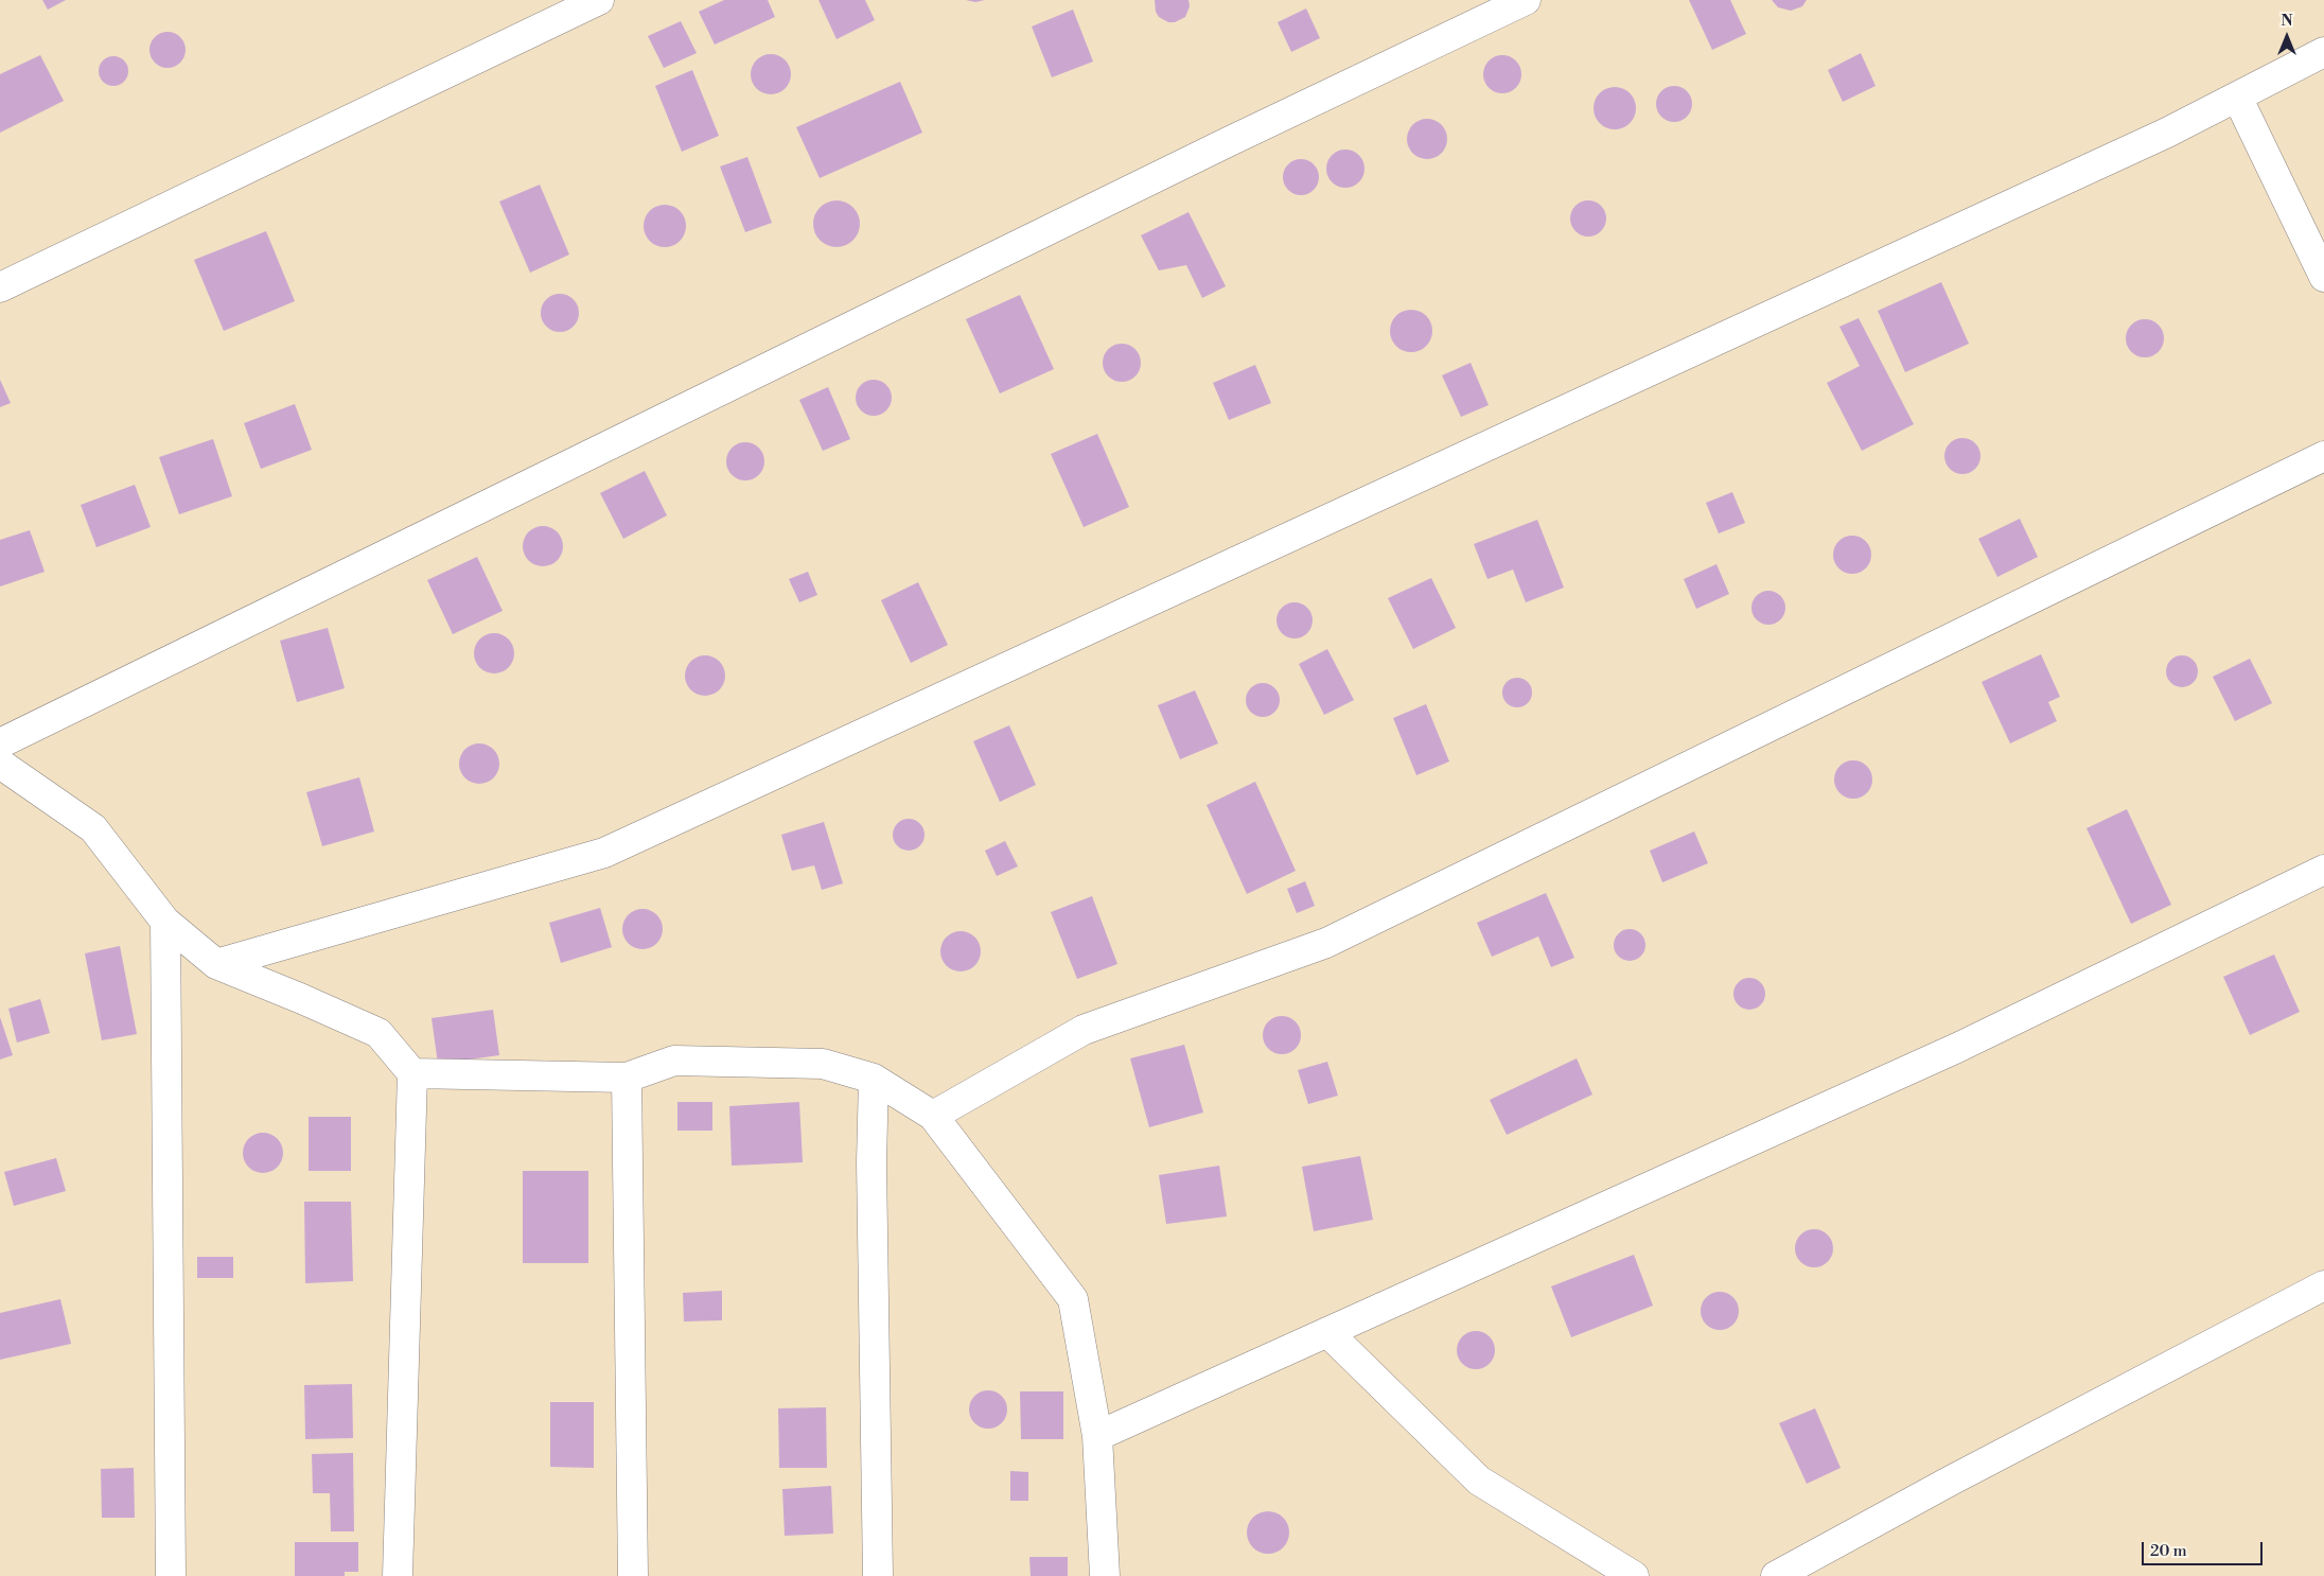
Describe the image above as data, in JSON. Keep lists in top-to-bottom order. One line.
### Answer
{"scale_bar":"20 m","north":"top"}
